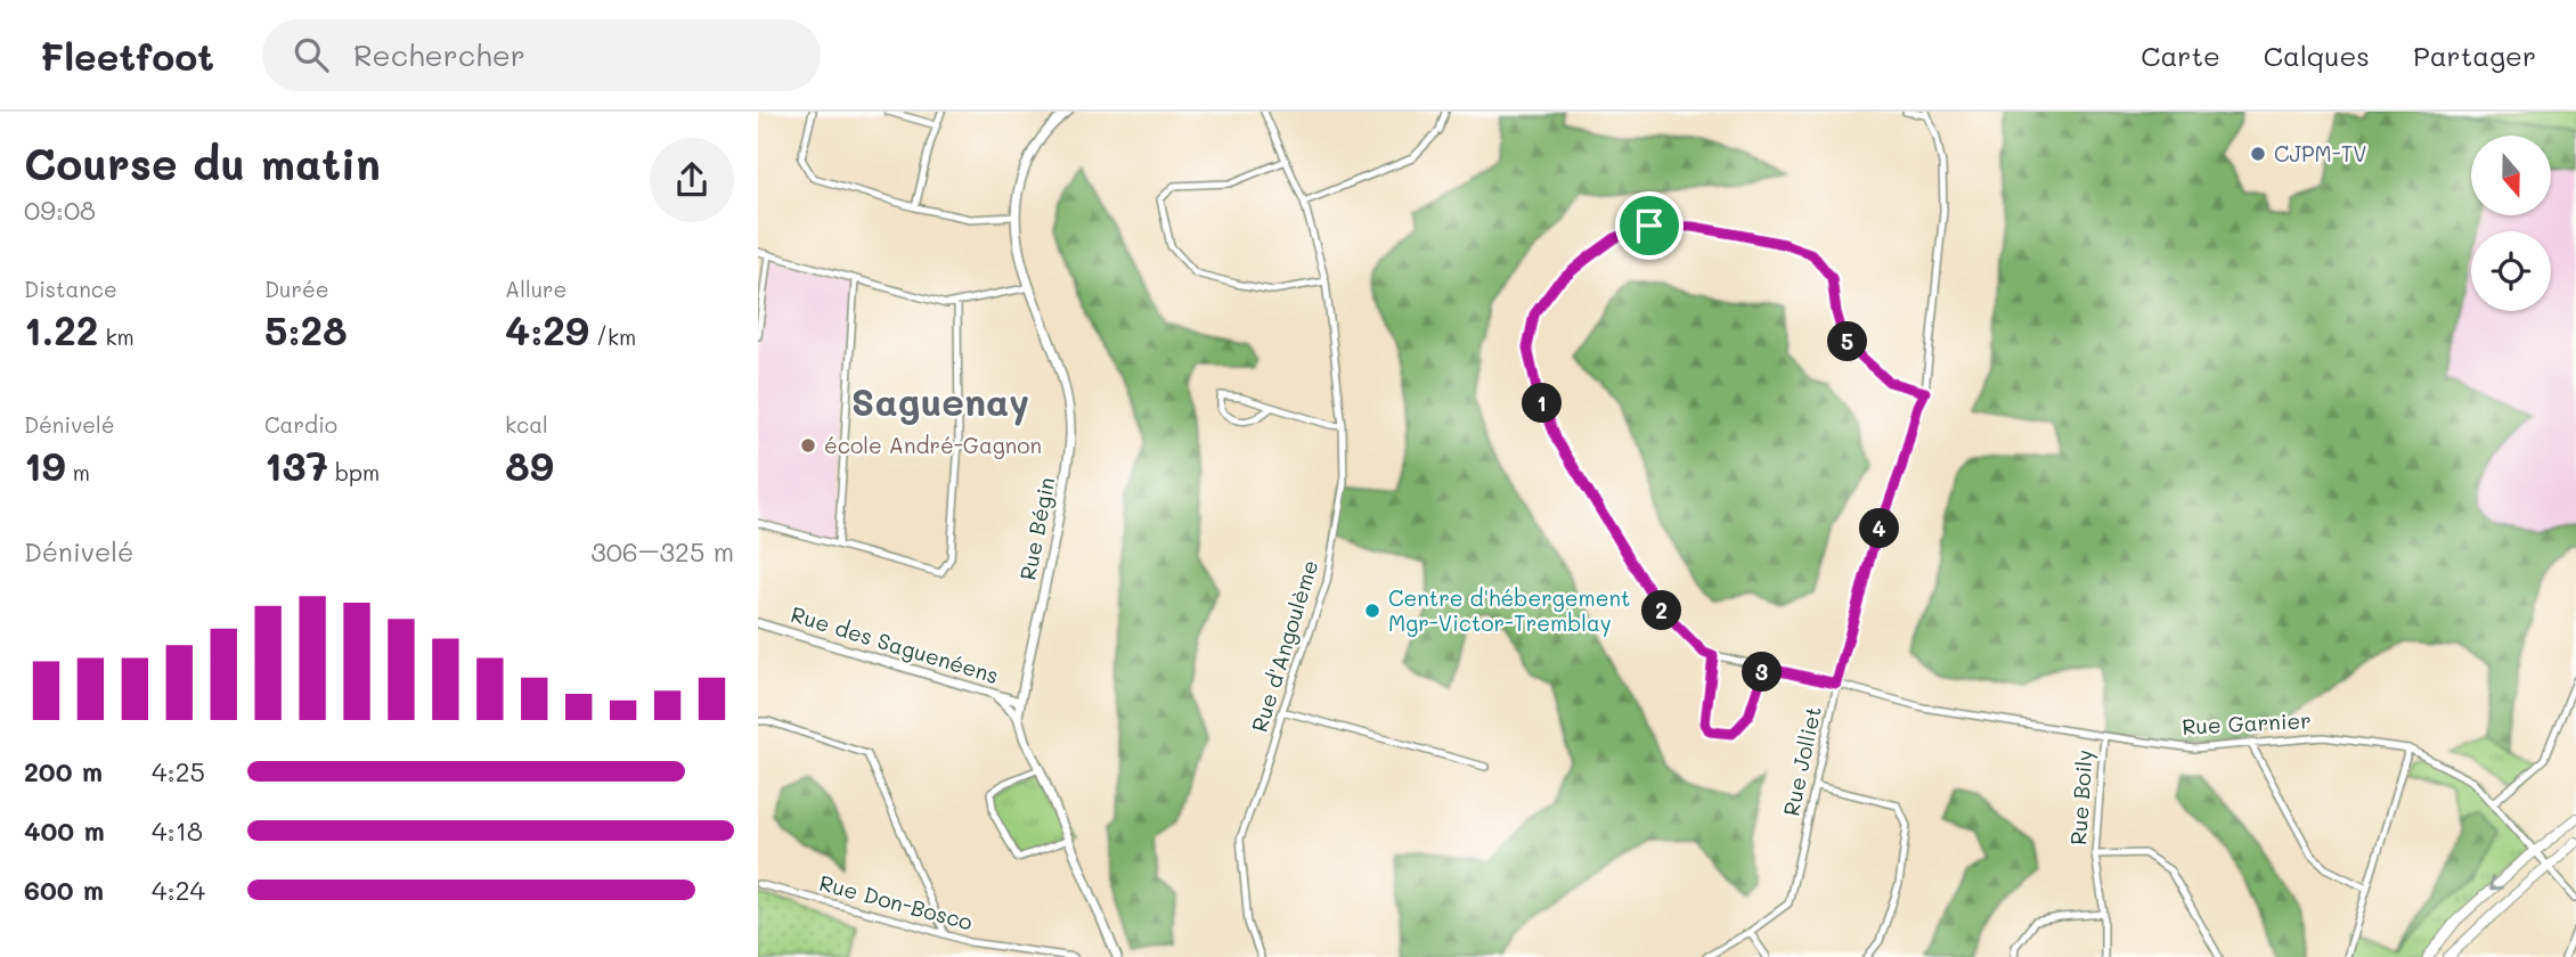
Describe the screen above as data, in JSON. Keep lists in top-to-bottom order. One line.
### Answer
{"streets":{"street":["Rue Bégin","Rue des Saguenéens","Rue d'Angoulème","Rue Garnier","Rue Jolliet","Rue Boily","Rue Don-Bosco"]},"crossings":[["Rue Bégin","Rue des Saguenéens"],["Rue Garnier","Rue Jolliet"],["Rue Garnier","Rue Boily"]],"districts":["Saguenay"],"places":["CJPM-TV","école André-Gagnon","Centre d'hébergement Mgr-Victor-Tremblay"],"north":"bottom","page":{"header":"Fleetfoot","search":"Rechercher","nav":["Carte","Calques","Partager"],"heading":["Course du matin","09:08"],"stats":[["Distance","1.22 km"],["Durée","5:28"],["Allure","4:29 /km"],["Dénivelé","19 m"],["Cardio","137 bpm"],["kcal","89"]],"pins":["5","1","4","2","3"],"chart":["Dénivelé","306–325 m"],"list":[{"name":"200 m","note":"4:25"},{"name":"400 m","note":"4:18"},{"name":"600 m","note":"4:24"}]}}
